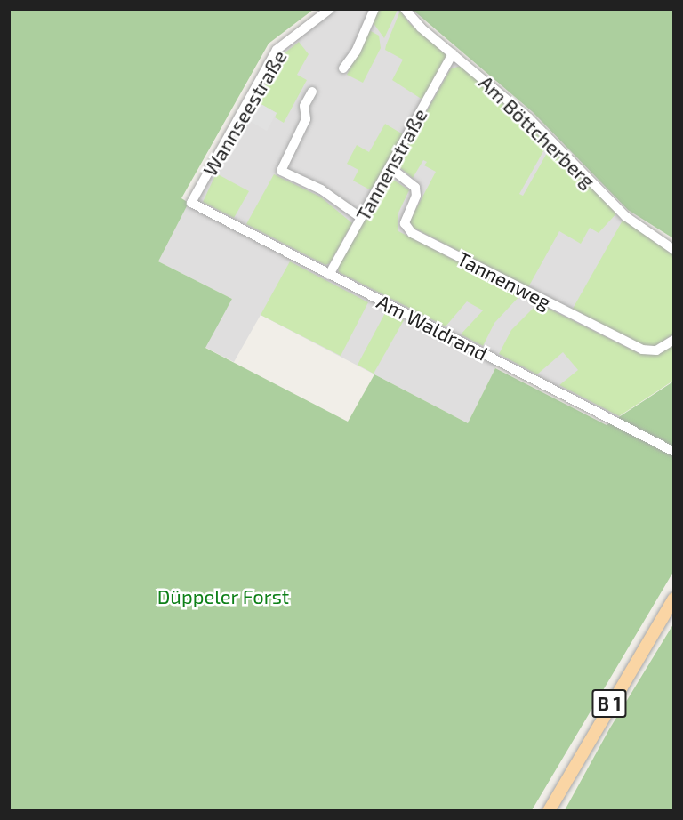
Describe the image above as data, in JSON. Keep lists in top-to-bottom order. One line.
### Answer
{"streets":{"main road":["B 1"],"street":["Wannseestraße","Am Böttcherberg","Tannenstraße","Tannenweg","Am Waldrand"]},"crossings":[["Wannseestraße","Am Waldrand"],["Am Böttcherberg","Tannenstraße"],["Tannenstraße","Tannenweg"],["Tannenstraße","Am Waldrand"]],"parks":["Düppeler Forst"]}
